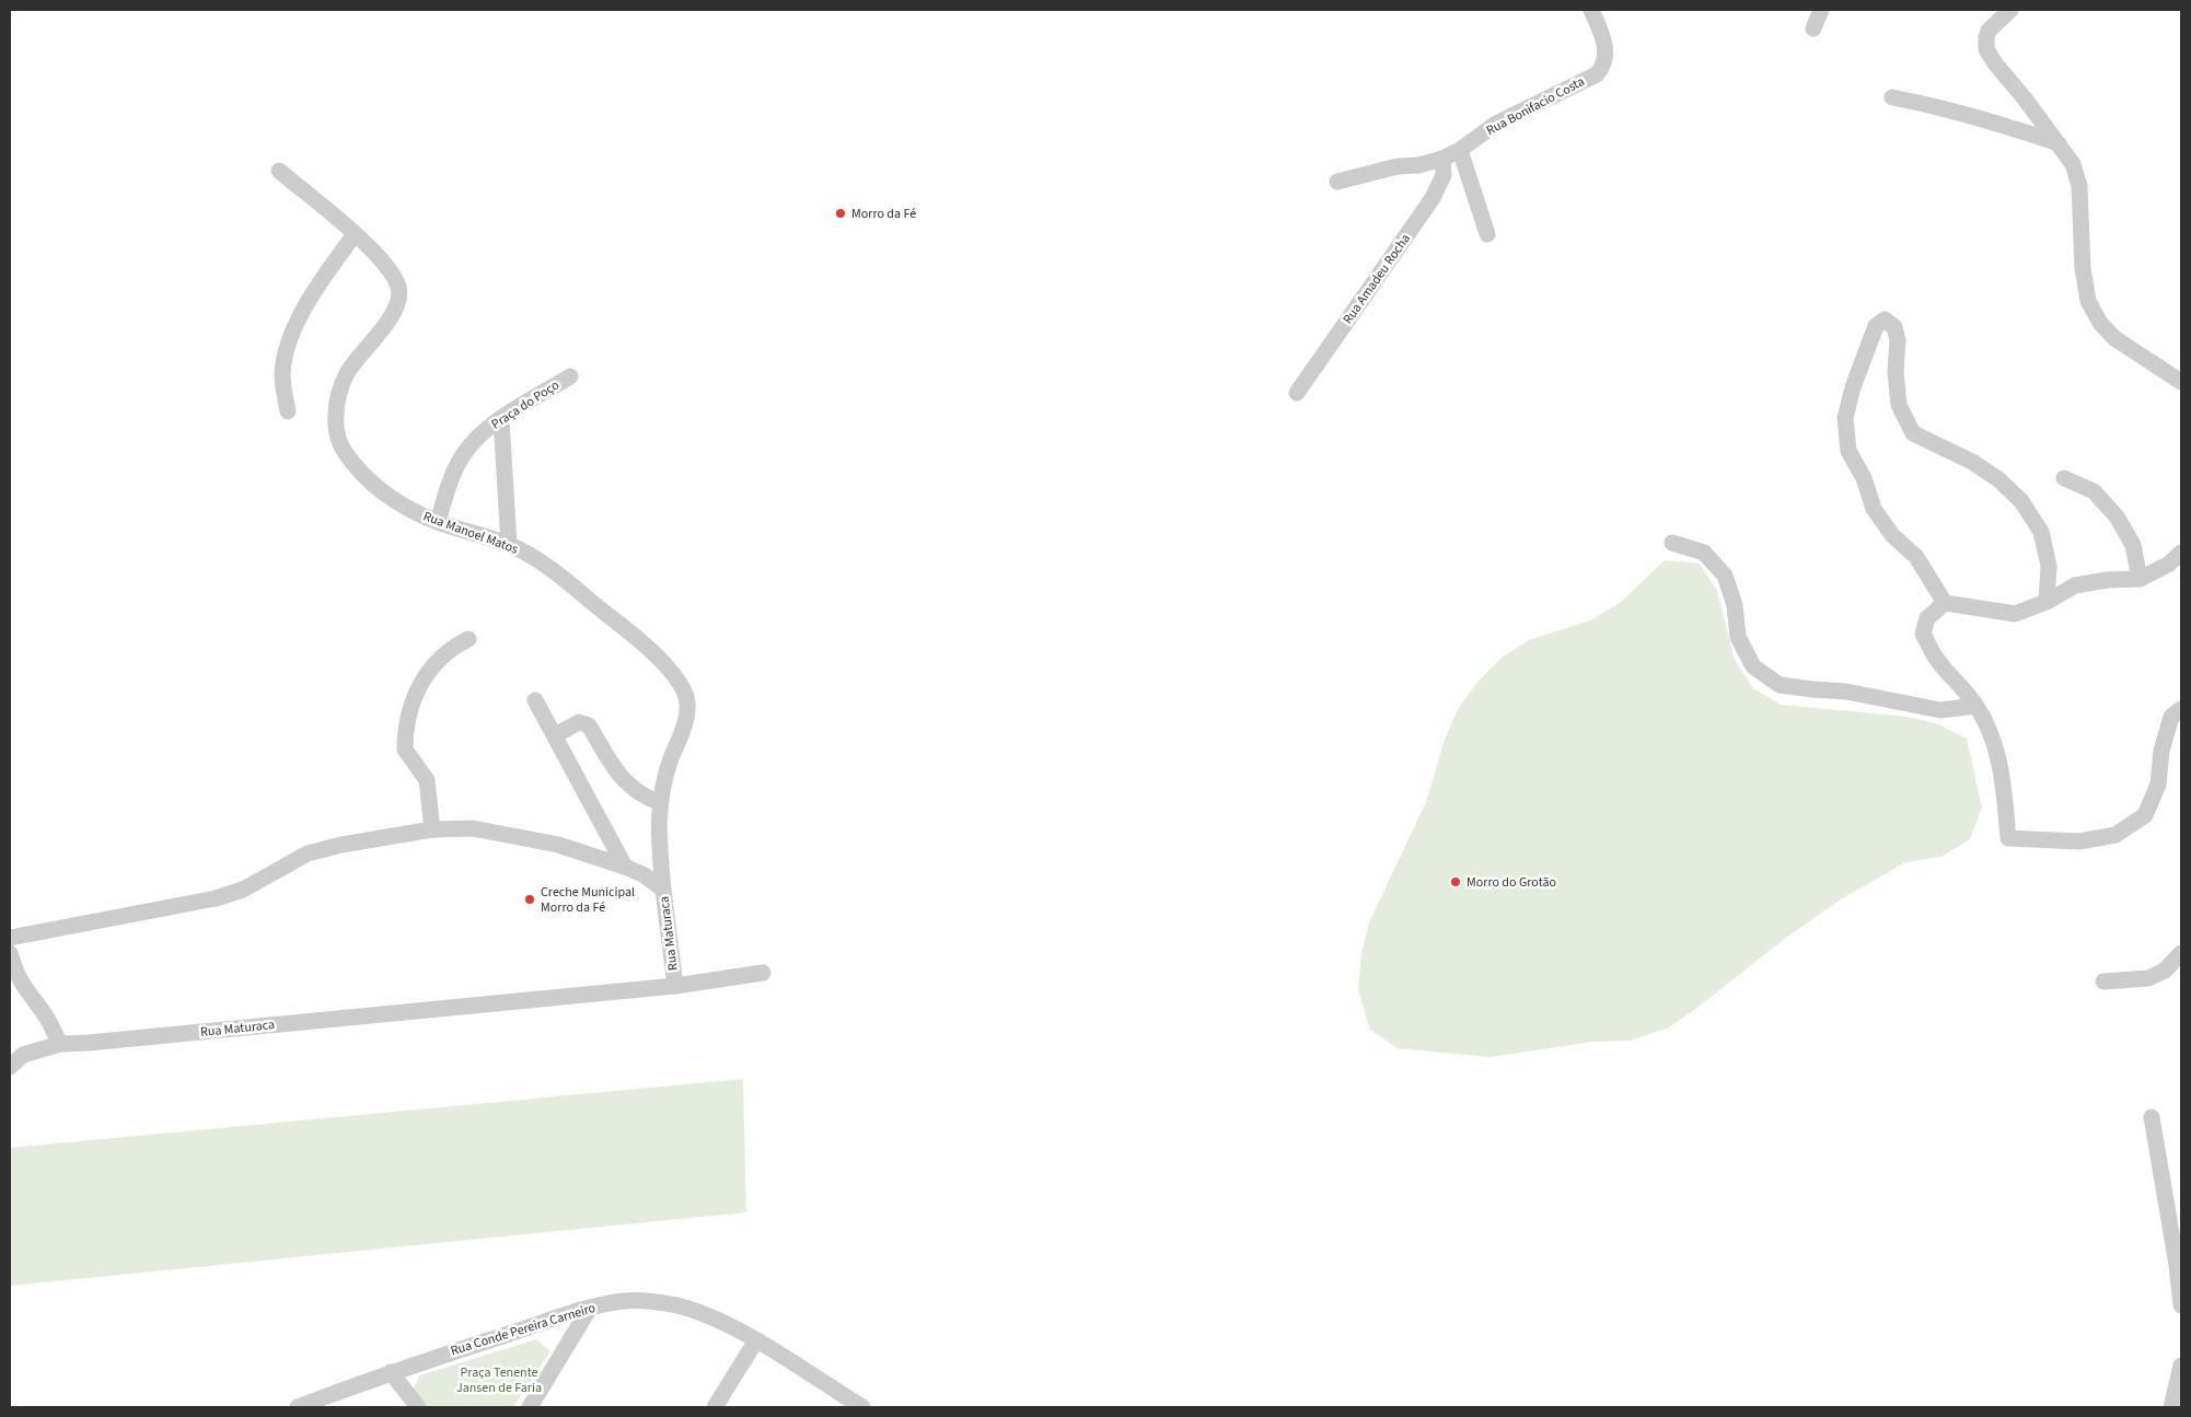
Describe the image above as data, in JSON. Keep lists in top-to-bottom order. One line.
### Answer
{"streets":{"street":["Rua Bonifacio Costa","Rua Amadeu Rocha","Praça do Poço","Rua Manoel Matos","Rua Maturaca","Rua Conde Pereira Carneiro"]},"crossings":[["Rua Bonifacio Costa","Rua Amadeu Rocha"],["Praça do Poço","Rua Manoel Matos"],["Rua Manoel Matos","Rua Maturaca"]],"parks":["Praça Tenente Jansen de Faria"],"places":["Morro da Fé","Morro do Grotão","Creche Municipal Morro da Fé"]}
